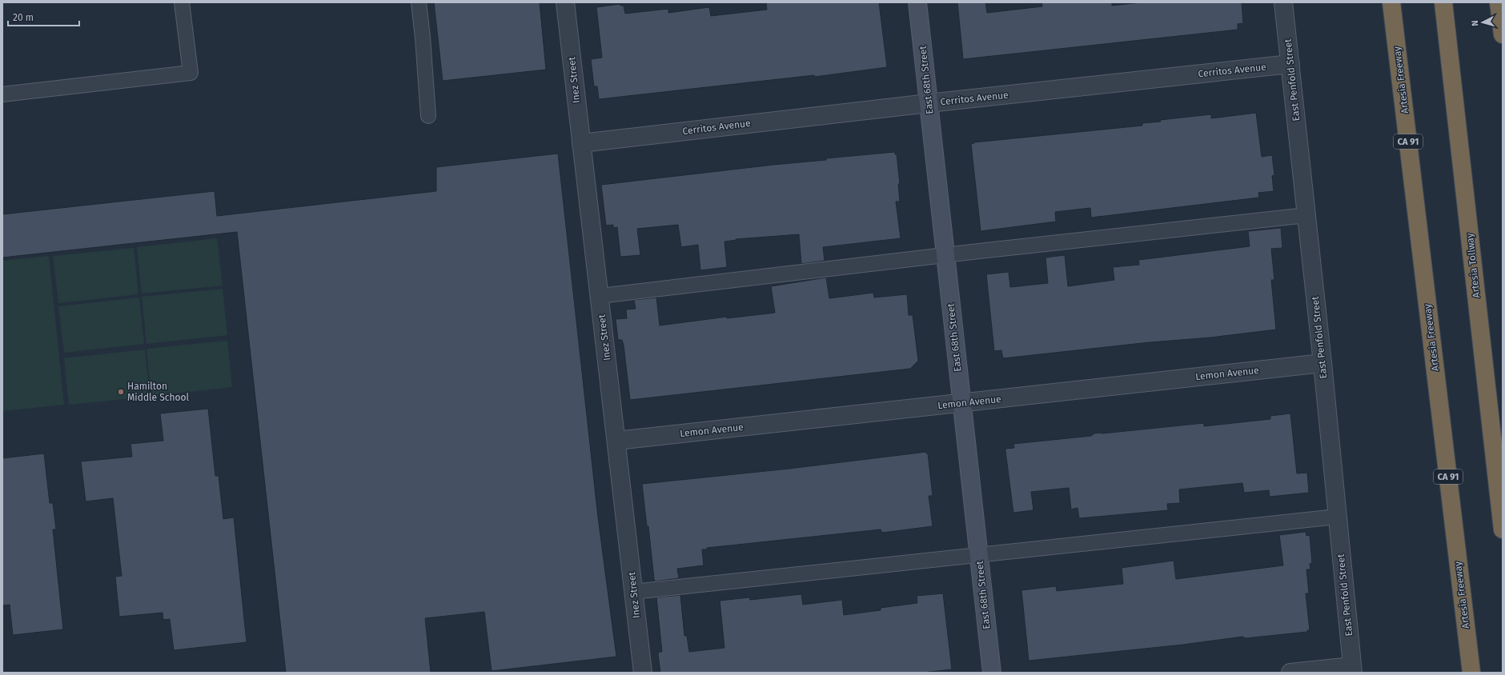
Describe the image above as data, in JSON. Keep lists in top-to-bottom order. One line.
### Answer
{"streets":{"highway":["Artesia Freeway","CA 91","Artesia Tollway"],"street":["Cerritos Avenue","Inez Street","East 68th Street","East Penfold Street","Lemon Avenue"]},"crossings":[["Cerritos Avenue","Inez Street"],["Cerritos Avenue","East 68th Street"],["Cerritos Avenue","East Penfold Street"],["Inez Street","Lemon Avenue"],["East 68th Street","Lemon Avenue"],["East Penfold Street","Lemon Avenue"]],"places":["Hamilton Middle School"],"scale_bar":"20 m","north":"left"}
